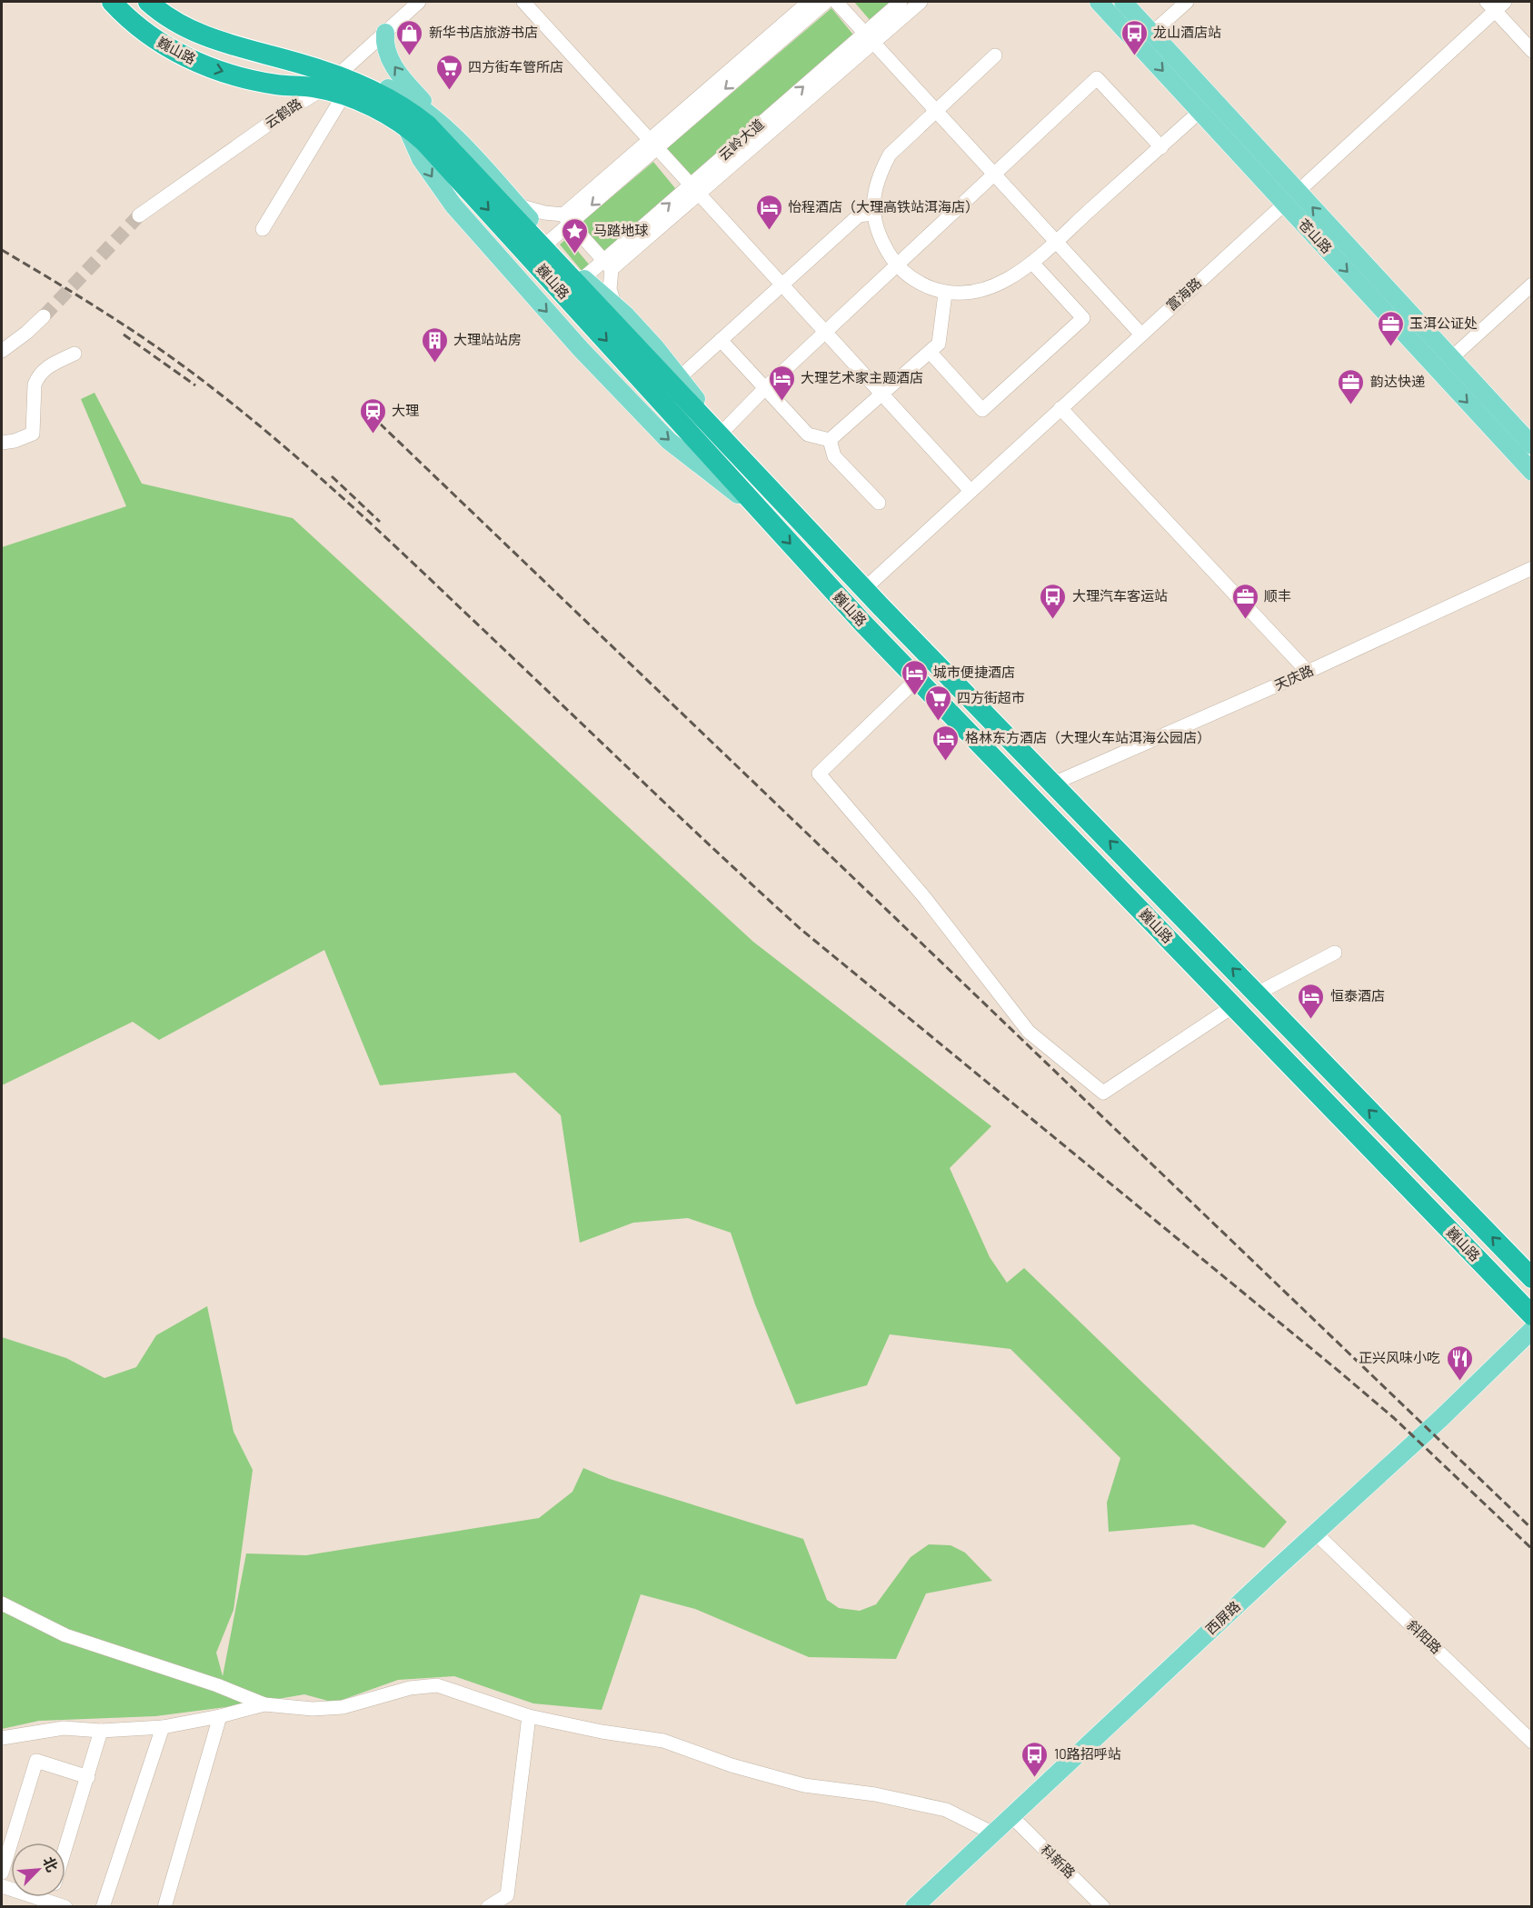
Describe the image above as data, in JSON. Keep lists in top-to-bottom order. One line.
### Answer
{"streets":{"highway":["巍山路"],"main road":["苍山路","西屏路"],"street":["云鹤路","云岭大道","富海路","天庆路","斜阳路","科新路"]},"crossings":[["巍山路","云鹤路"],["巍山路","富海路"],["巍山路","天庆路"],["苍山路","富海路"],["西屏路","斜阳路"],["西屏路","科新路"]],"places":{"shop":["新华书店旅游书店"],"bus stop":["龙山酒店站","大理汽车客运站","10路招呼站"],"supermarket":["四方街车管所店","四方街超市"],"hotel":["怡程酒店（大理高铁站洱海店）","大理艺术家主题酒店","城市便捷酒店","格林东方酒店（大理火车站洱海公园店）","恒泰酒店"],"place":["马踏地球"],"office":["玉洱公证处","韵达快递","顺丰"],"building":["大理站站房"],"station":["大理"],"restaurant":["正兴风味小吃"]},"north":"top right"}
